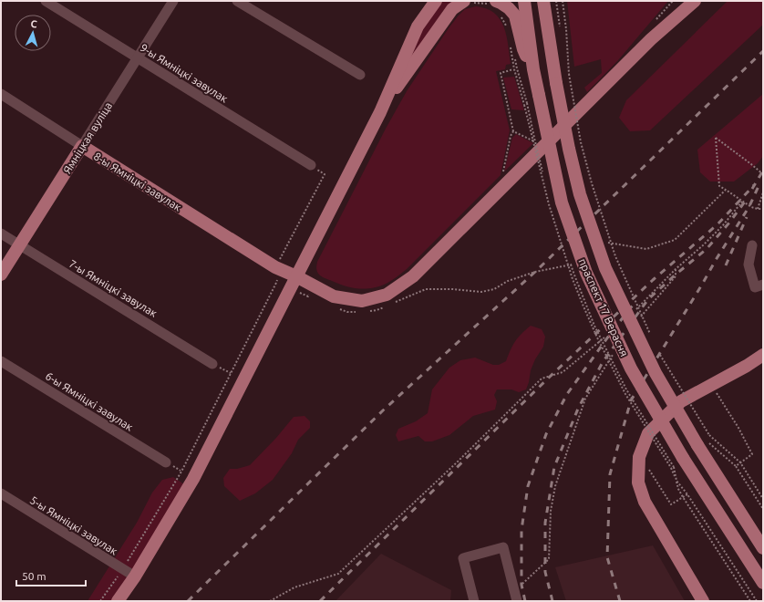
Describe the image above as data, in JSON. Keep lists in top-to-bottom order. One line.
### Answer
{"streets":{"main road":["Ямніцкая вуліца","8-ы Ямніцкі завулак","праспект 17 Верасня"],"street":["9-ы Ямніцкі завулак","7-ы Ямніцкі завулак","6-ы Ямніцкі завулак","5-ы Ямніцкі завулак"]},"crossings":[["9-ы Ямніцкі завулак","Ямніцкая вуліца"],["Ямніцкая вуліца","8-ы Ямніцкі завулак"],["Ямніцкая вуліца","7-ы Ямніцкі завулак"]],"scale_bar":"50 m","north":"top"}
